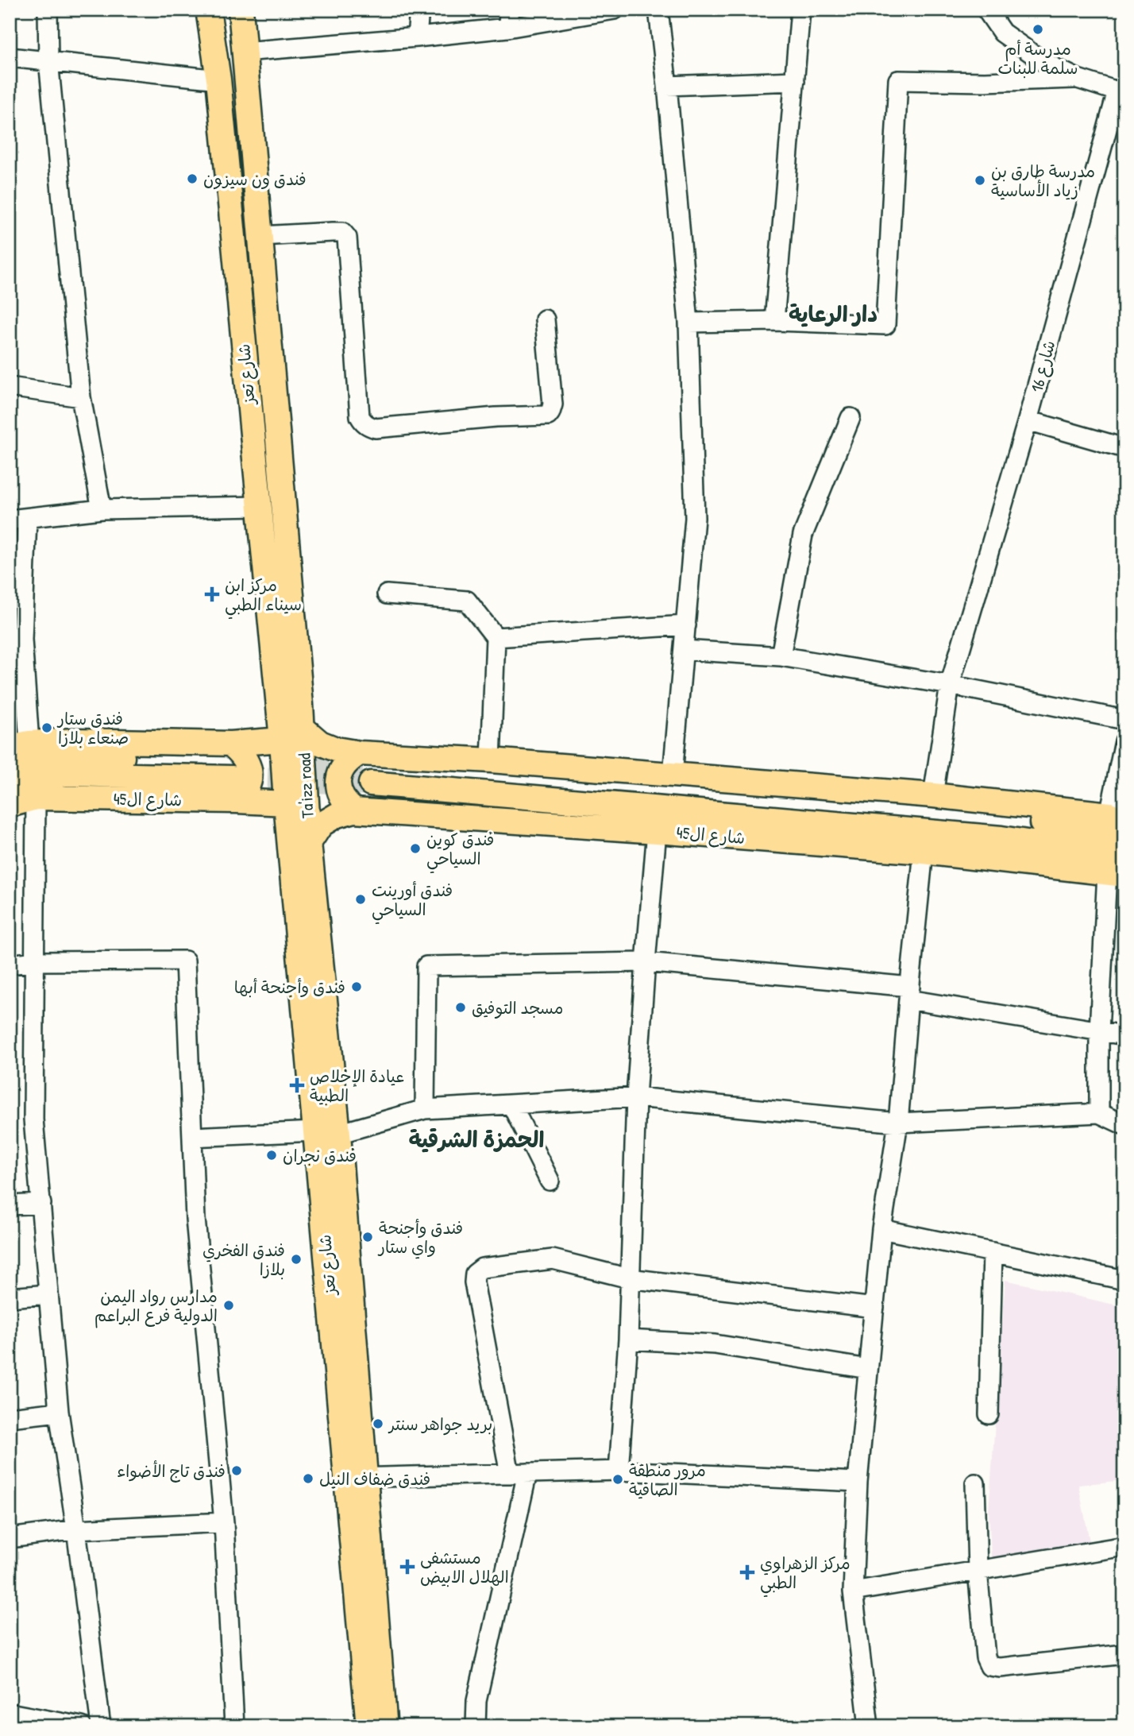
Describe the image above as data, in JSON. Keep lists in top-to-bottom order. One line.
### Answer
{"streets":{"main road":["شارع تعز","Ta'izz road","شارع ال45"],"street":["شارع 16"]},"crossings":[["شارع 16","شارع ال45"],["شارع تعز","Ta'izz road"],["شارع تعز","شارع ال45"],["Ta'izz road","شارع ال45"]],"districts":["دار الرعاية","الحمزة الشرقية"],"places":{"other":["مدرسة أم سلمة للبنات","فندق ون سيزون","مدرسة طارق بن زياد الأساسية","فندق ستار صنعاء بلازا","فندق كوين السياحي","فندق أورينت السياحي","فندق وأجنحة أبها","مسجد التوفيق","فندق نجران","فندق وأجنحة واي ستار","فندق الفخري بلازا","مدارس رواد اليمن الدولية فرع البراعم","بريد جواهر سنتر","فندق تاج الأضواء","فندق ضفاف النيل","مرور منطقة الصافية"],"health":["مركز ابن سيناء الطبي","عيادة الإخلاص الطبية","مستشفى الهلال الابيض","مركز الزهراوي الطبي"]}}
